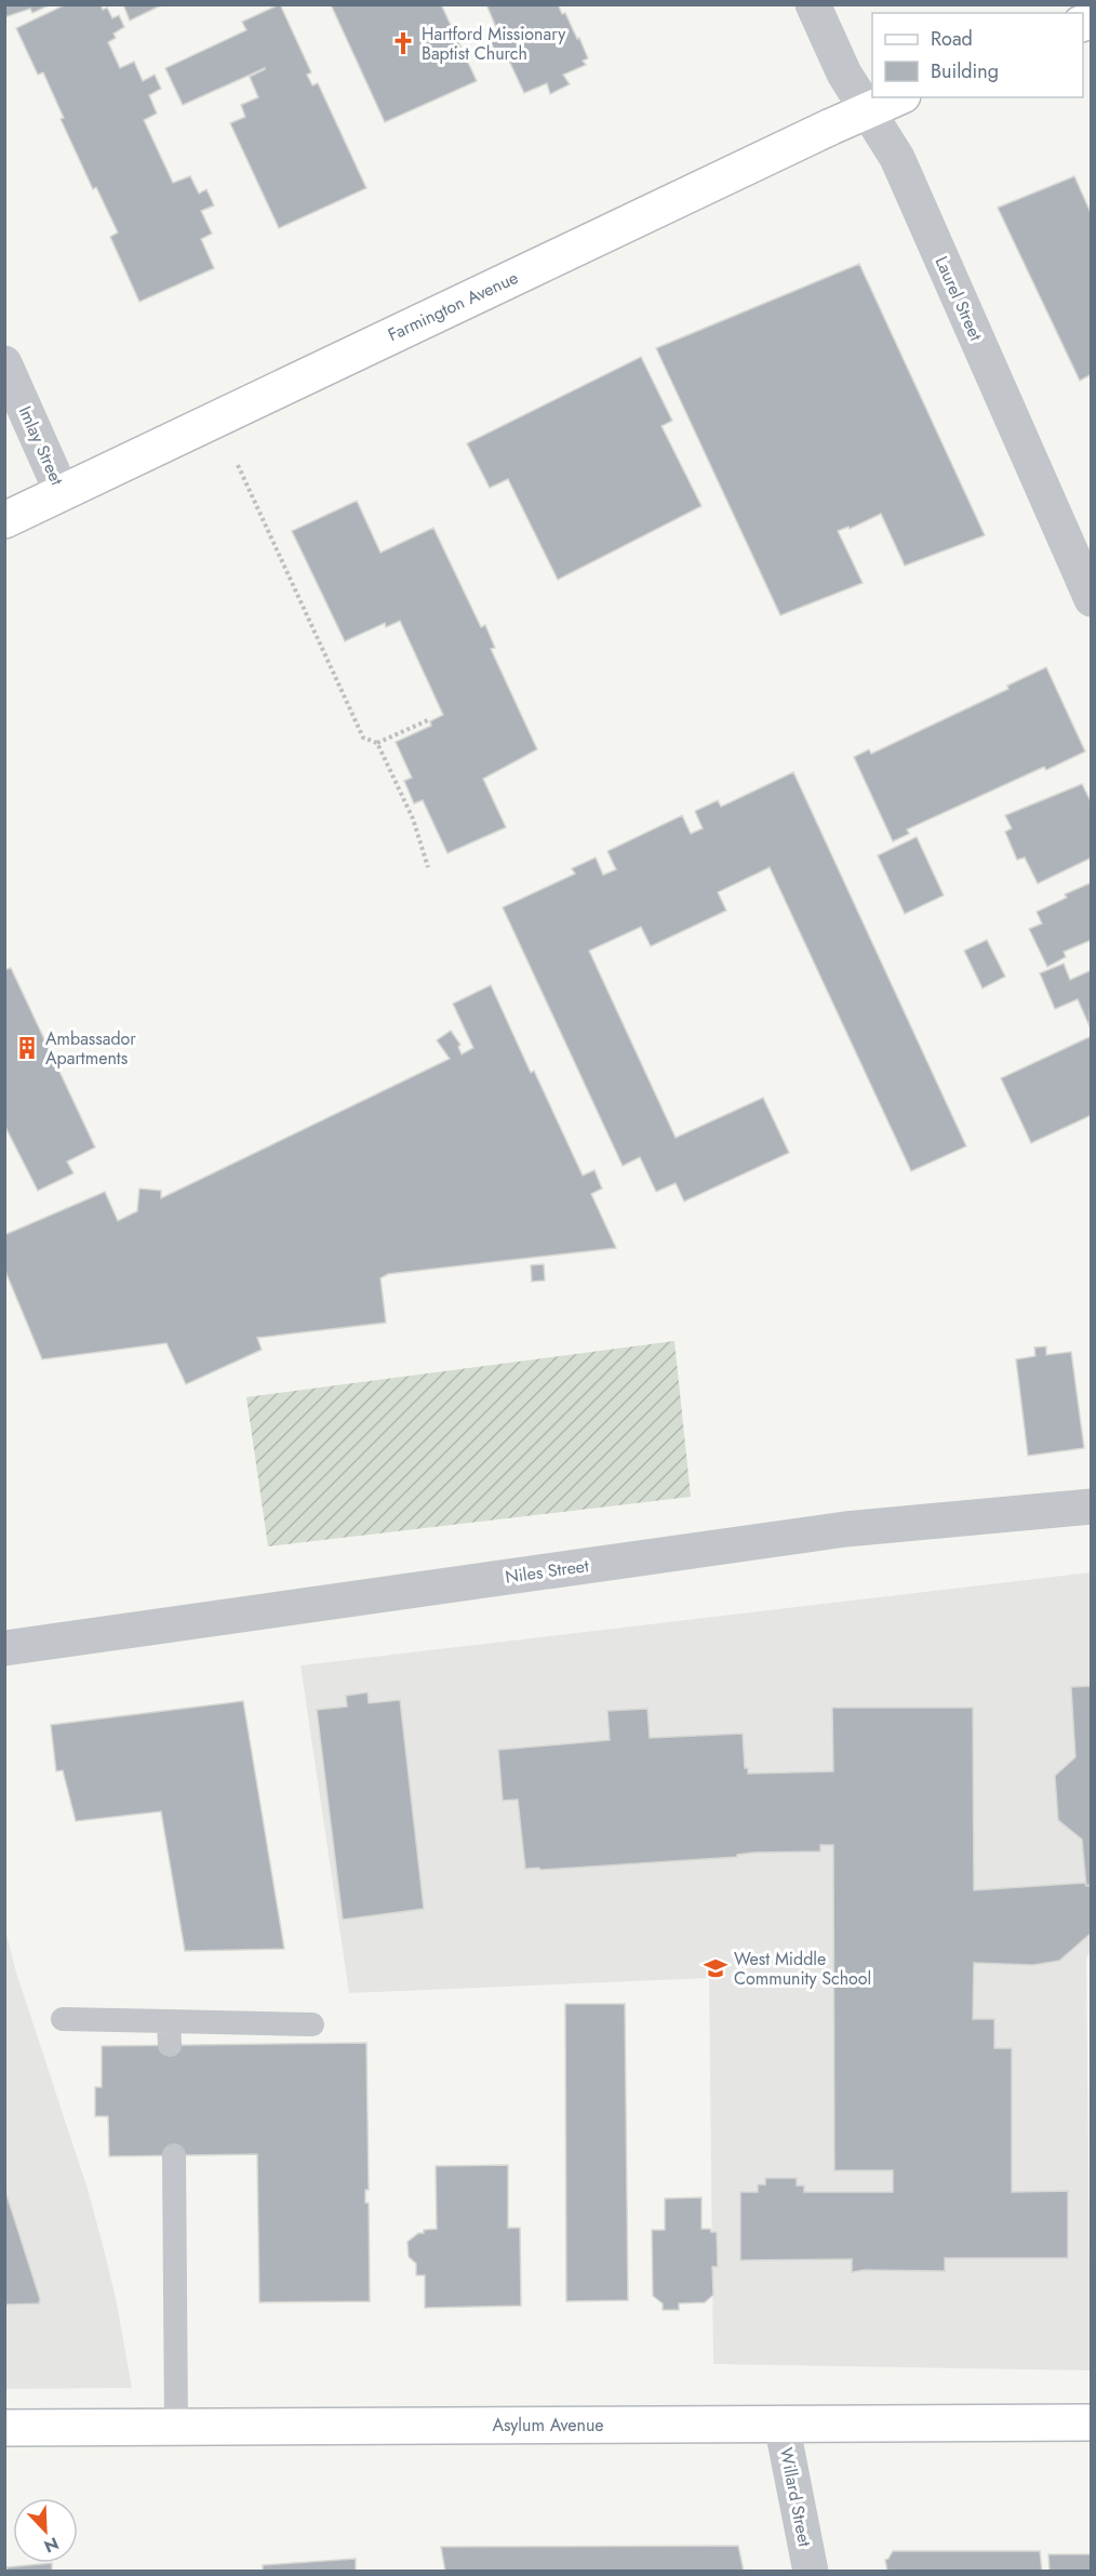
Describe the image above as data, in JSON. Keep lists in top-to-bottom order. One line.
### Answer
{"streets":{"main road":["Farmington Avenue","Asylum Avenue"],"street":["Laurel Street","Imlay Street","Niles Street","Willard Street"]},"crossings":[["Laurel Street","Farmington Avenue"],["Farmington Avenue","Imlay Street"],["Asylum Avenue","Willard Street"]],"places":{"church":["Hartford Missionary Baptist Church"],"building":["Ambassador Apartments"],"school or university":["West Middle Community School"]},"legend":["Road","Building"],"north":"bottom right"}
